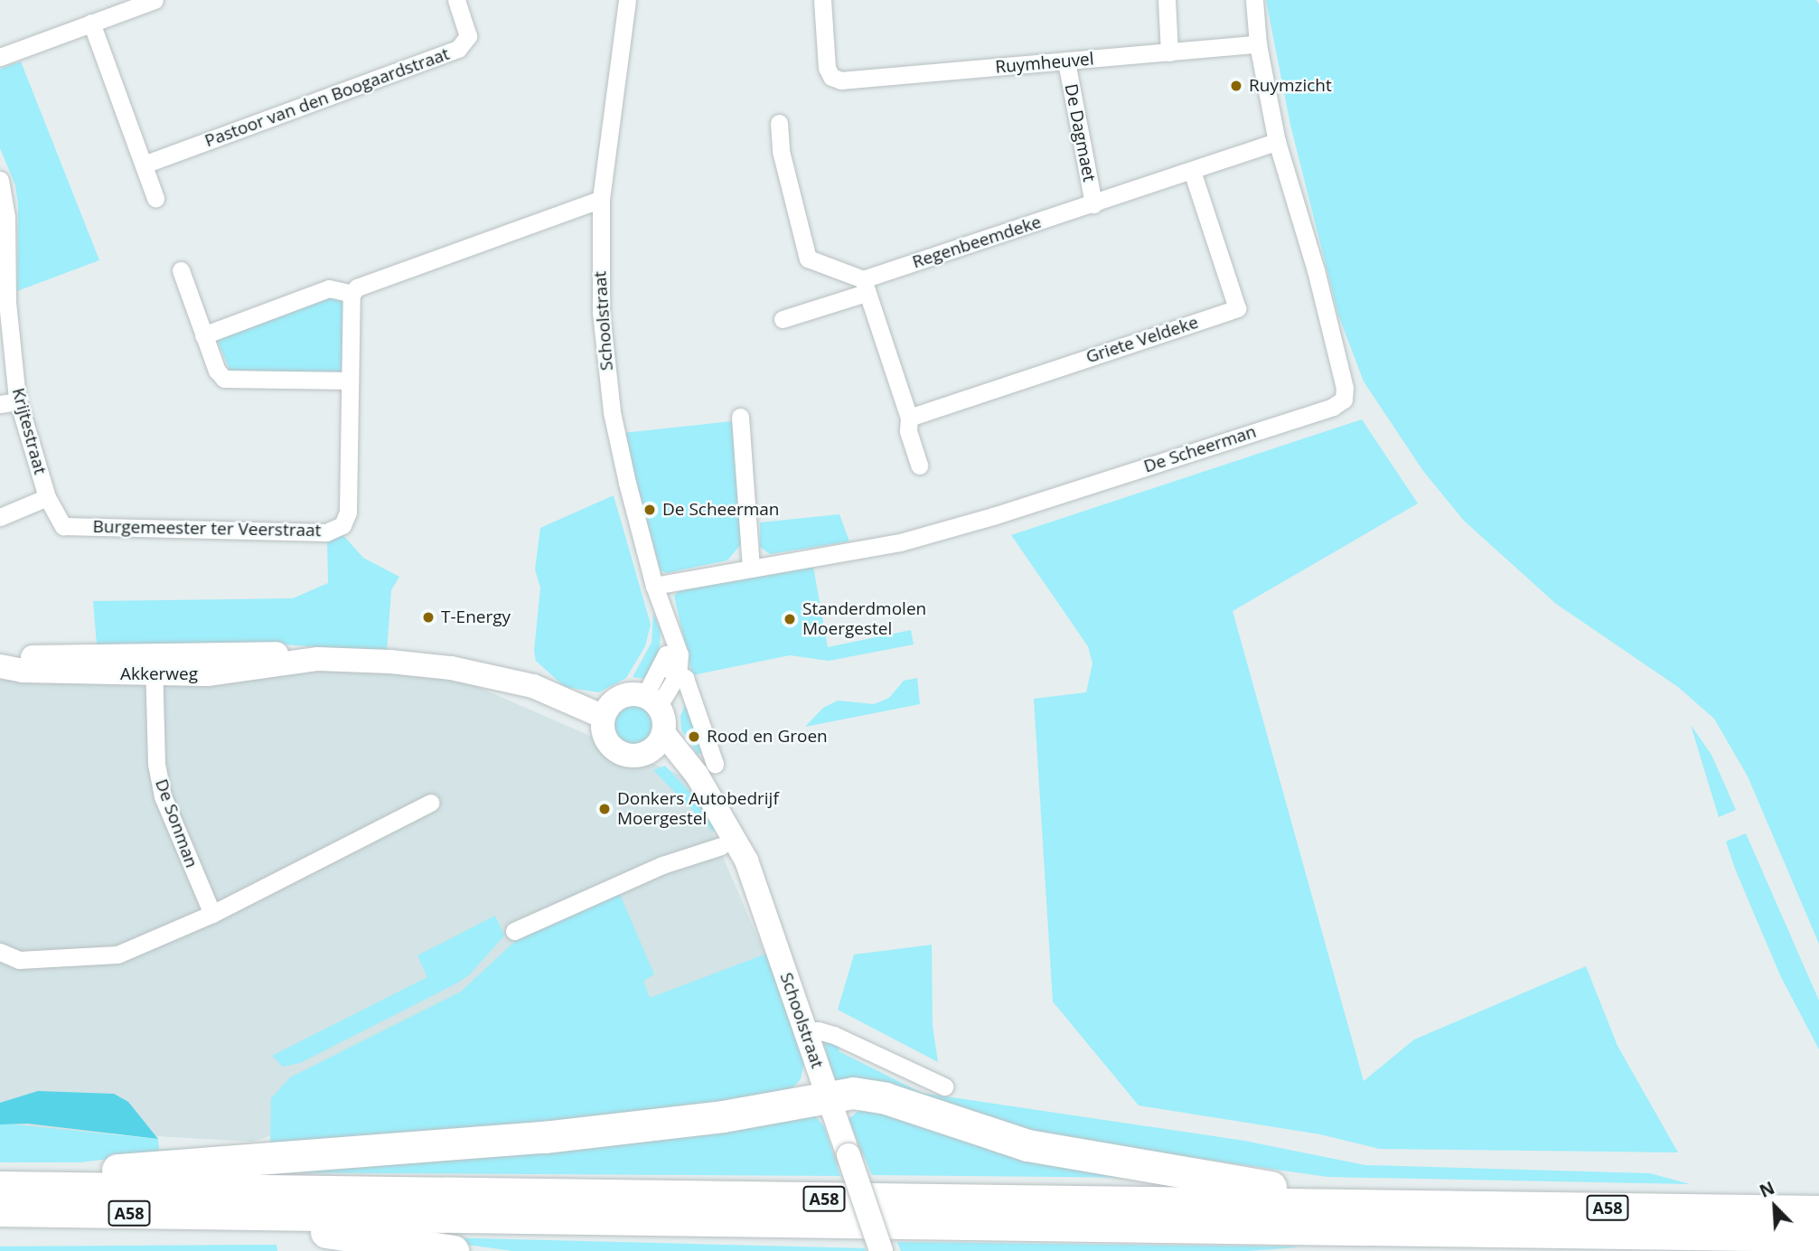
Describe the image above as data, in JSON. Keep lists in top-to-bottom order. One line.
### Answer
{"streets":{"highway":["A58"],"main road":["Schoolstraat","Akkerweg"],"street":["Ruymheuvel","Pastoor van den Boogaardstraat","De Dagmaet","Regenbeemdeke","Griete Veldeke","Krijtestraat","De Scheerman","Burgemeester ter Veerstraat","De Sonman"]},"crossings":[["Ruymheuvel","De Dagmaet"],["Ruymheuvel","De Scheerman"],["De Dagmaet","Regenbeemdeke"],["Regenbeemdeke","Griete Veldeke"],["Regenbeemdeke","De Scheerman"],["Schoolstraat","De Scheerman"],["Schoolstraat","Akkerweg"],["Schoolstraat","A58"],["Krijtestraat","Burgemeester ter Veerstraat"],["Akkerweg","De Sonman"]],"places":["Ruymzicht","De Scheerman","T-Energy","Standerdmolen Moergestel","Rood en Groen","Donkers Autobedrijf Moergestel"],"north":"top left"}
